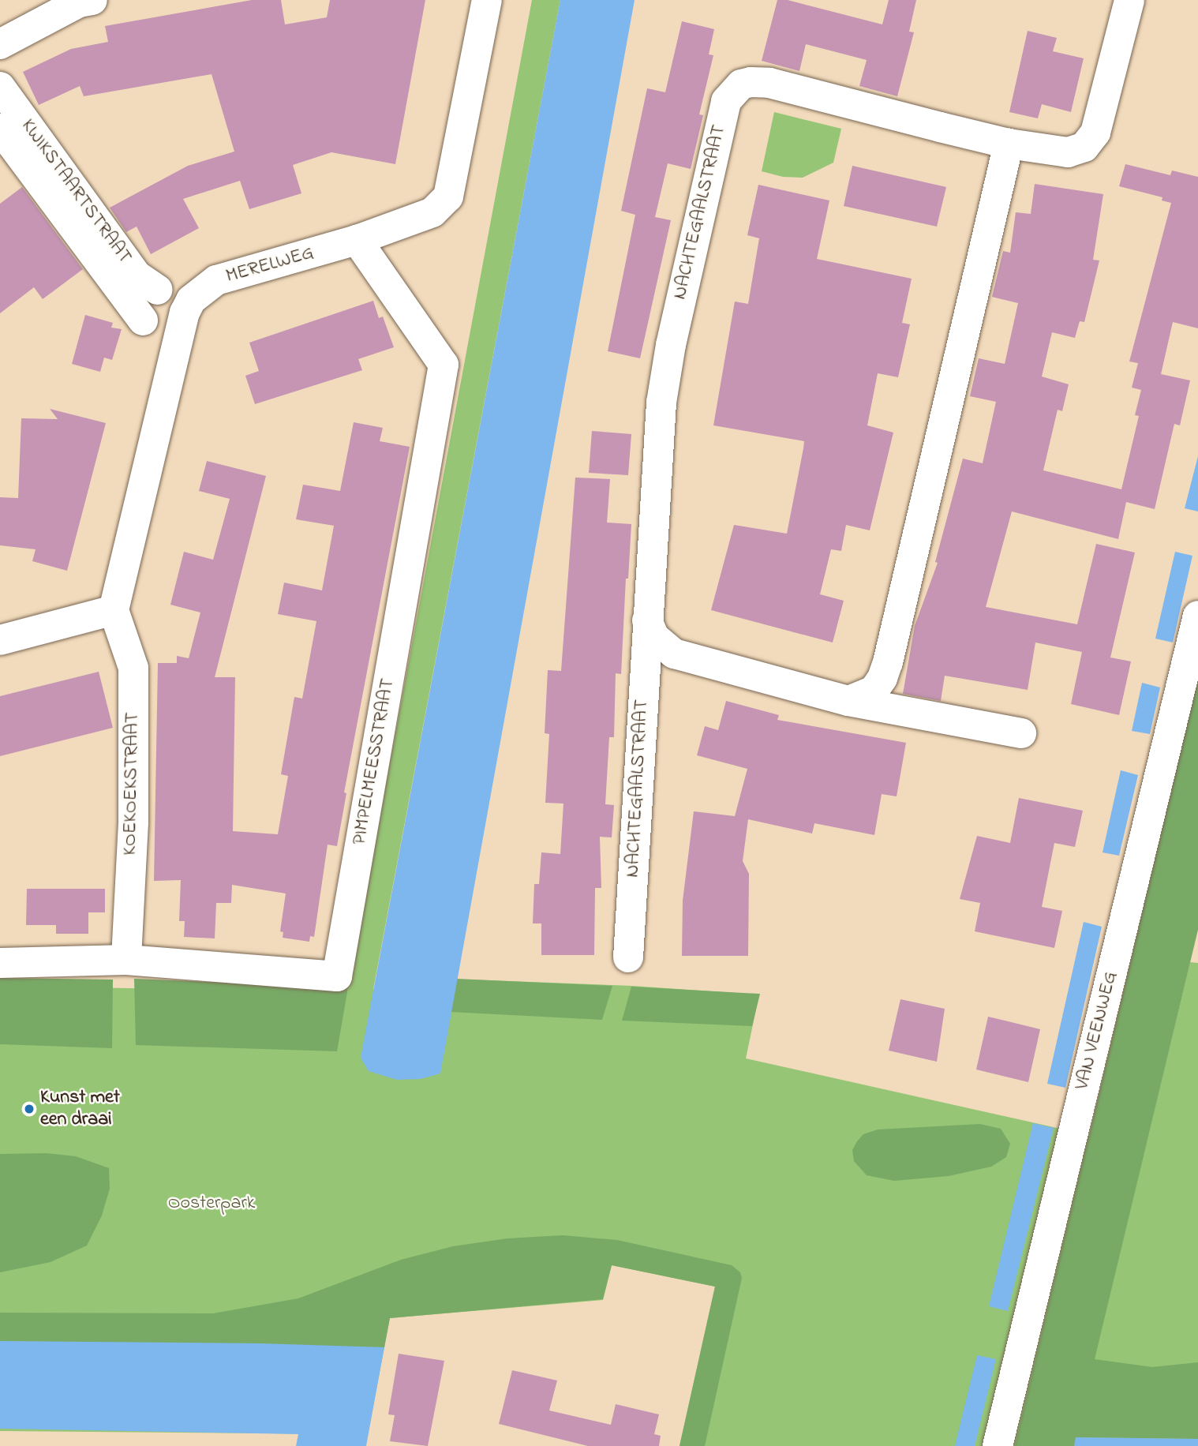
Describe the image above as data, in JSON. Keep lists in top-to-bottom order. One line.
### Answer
{"streets":{"street":["KWIKSTAARTSTRAAT","NACHTEGAALSTRAAT","MERELWEG","PIMPELMEESSTRAAT","KOEKOEKSTRAAT","VAN VEENWEG"]},"crossings":[["MERELWEG","PIMPELMEESSTRAAT"],["MERELWEG","KOEKOEKSTRAAT"],["PIMPELMEESSTRAAT","KOEKOEKSTRAAT"]],"parks":["Oosterpark"],"places":["Kunst met een draai"]}
